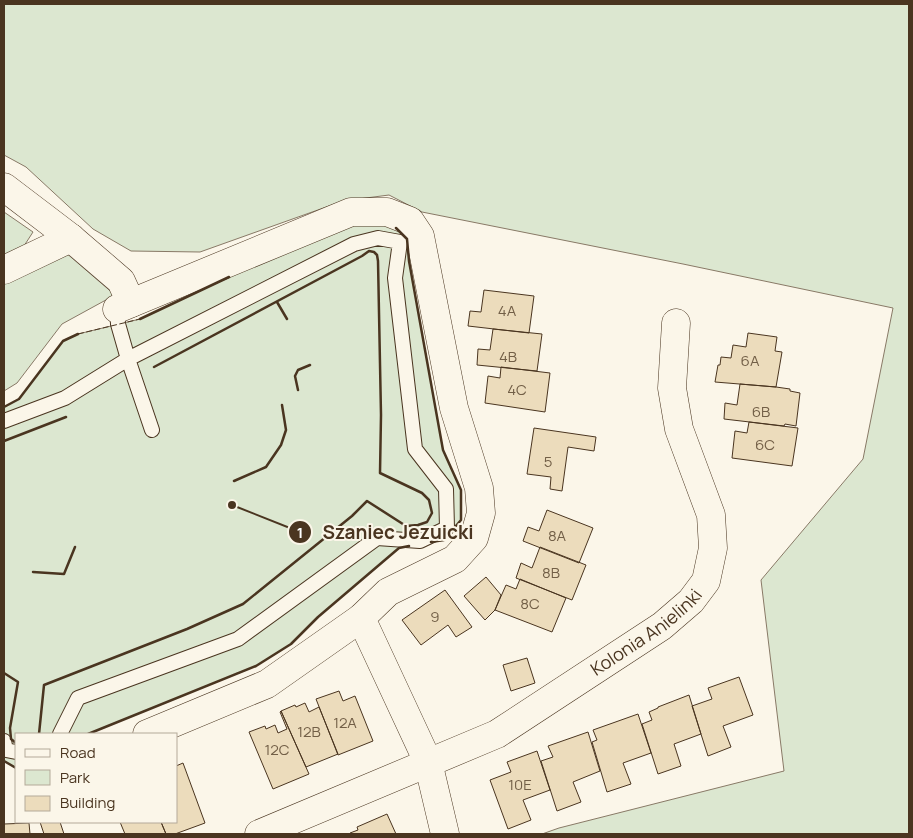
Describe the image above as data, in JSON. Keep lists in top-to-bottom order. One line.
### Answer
{"streets":{"street":["Kolonia Anielinki"]},"places":["Szaniec Jezuicki"],"house_numbers":["4A","4B","6A","4C","6B","6C","5","8A","8B","8C","9","12A","12B","12C","10E"],"legend":["Road","Park","Building"]}
